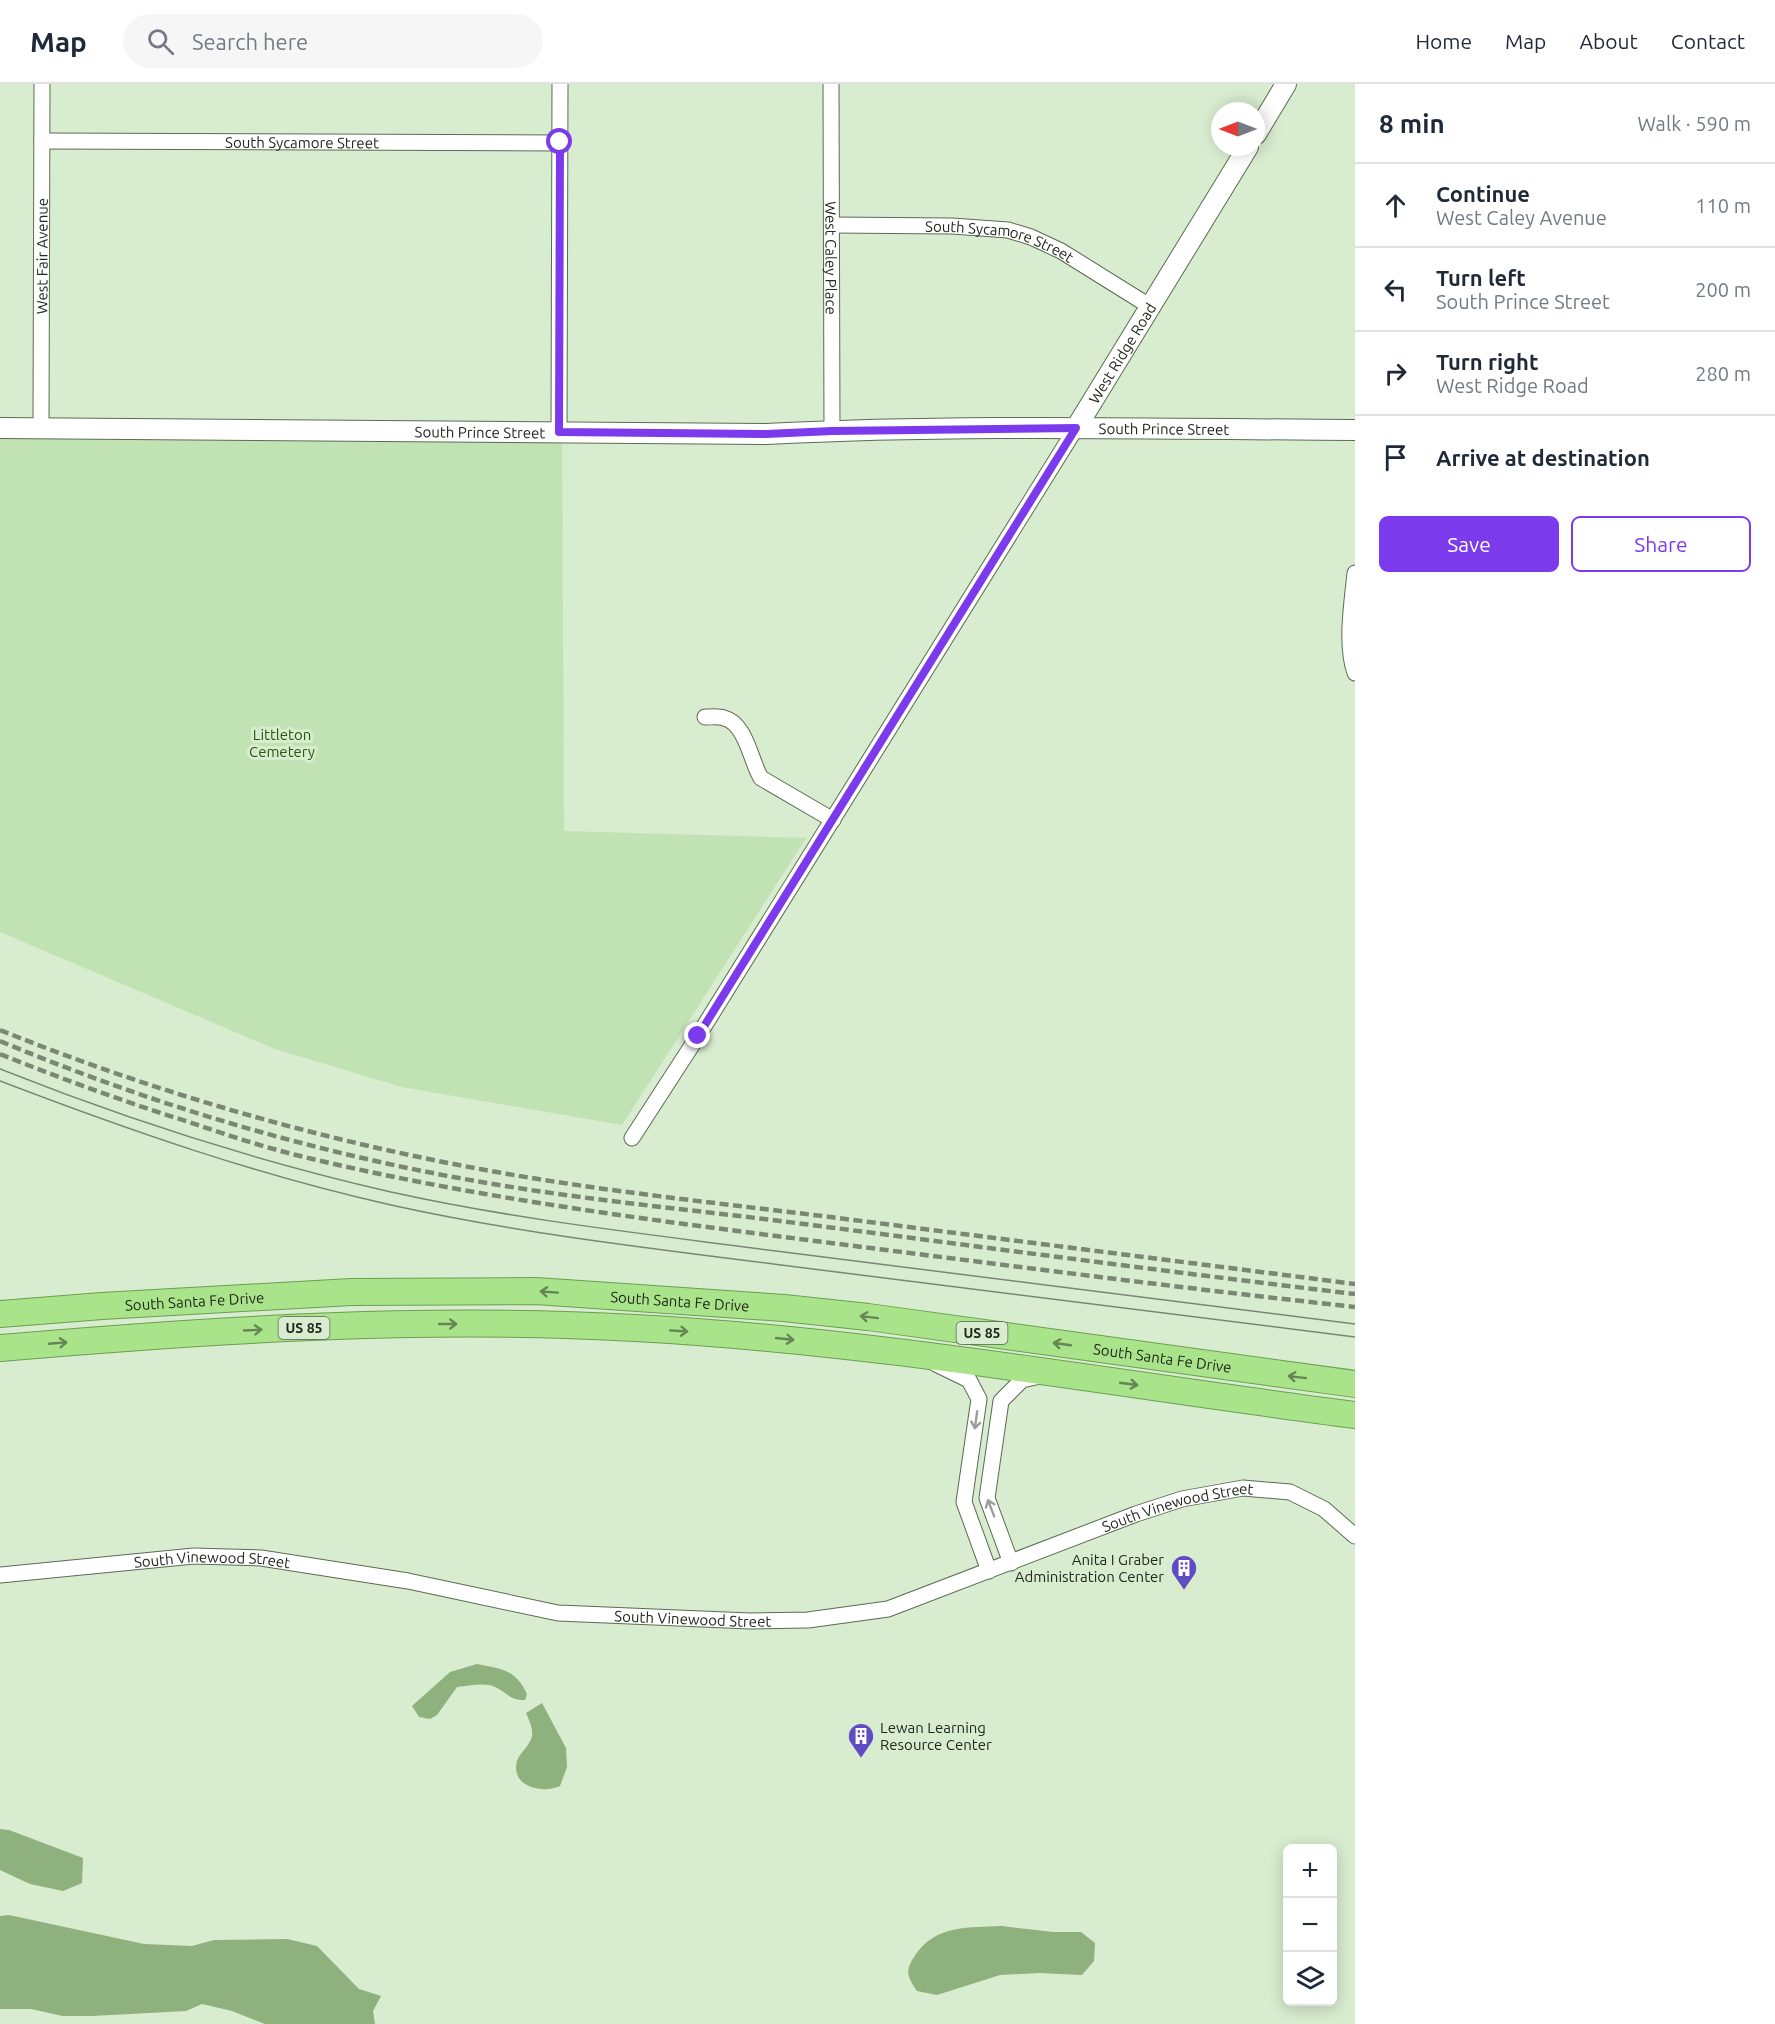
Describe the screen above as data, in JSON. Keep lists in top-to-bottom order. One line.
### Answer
{"streets":{"highway":["South Santa Fe Drive","US 85"],"street":["South Sycamore Street","West Fair Avenue","West Caley Place","West Ridge Road","South Prince Street","South Vinewood Street"]},"crossings":[["South Sycamore Street","West Fair Avenue"],["South Sycamore Street","West Caley Place"],["South Sycamore Street","West Ridge Road"],["West Fair Avenue","South Prince Street"],["West Caley Place","South Prince Street"],["West Ridge Road","South Prince Street"]],"parks":["Littleton Cemetery"],"places":{"building":["Anita I Graber Administration Center","Lewan Learning Resource Center"]},"north":"left","page":{"header":"Map","search":"Search here","nav":["Home","Map","About","Contact"],"heading":["8 min","Walk · 590 m"],"list":[["Continue","West Caley Avenue","110 m"],["Turn left","South Prince Street","200 m"],["Turn right","West Ridge Road","280 m"],"Arrive at destination"],"buttons":["Save","Share"],"map_buttons":["+","−"]}}
